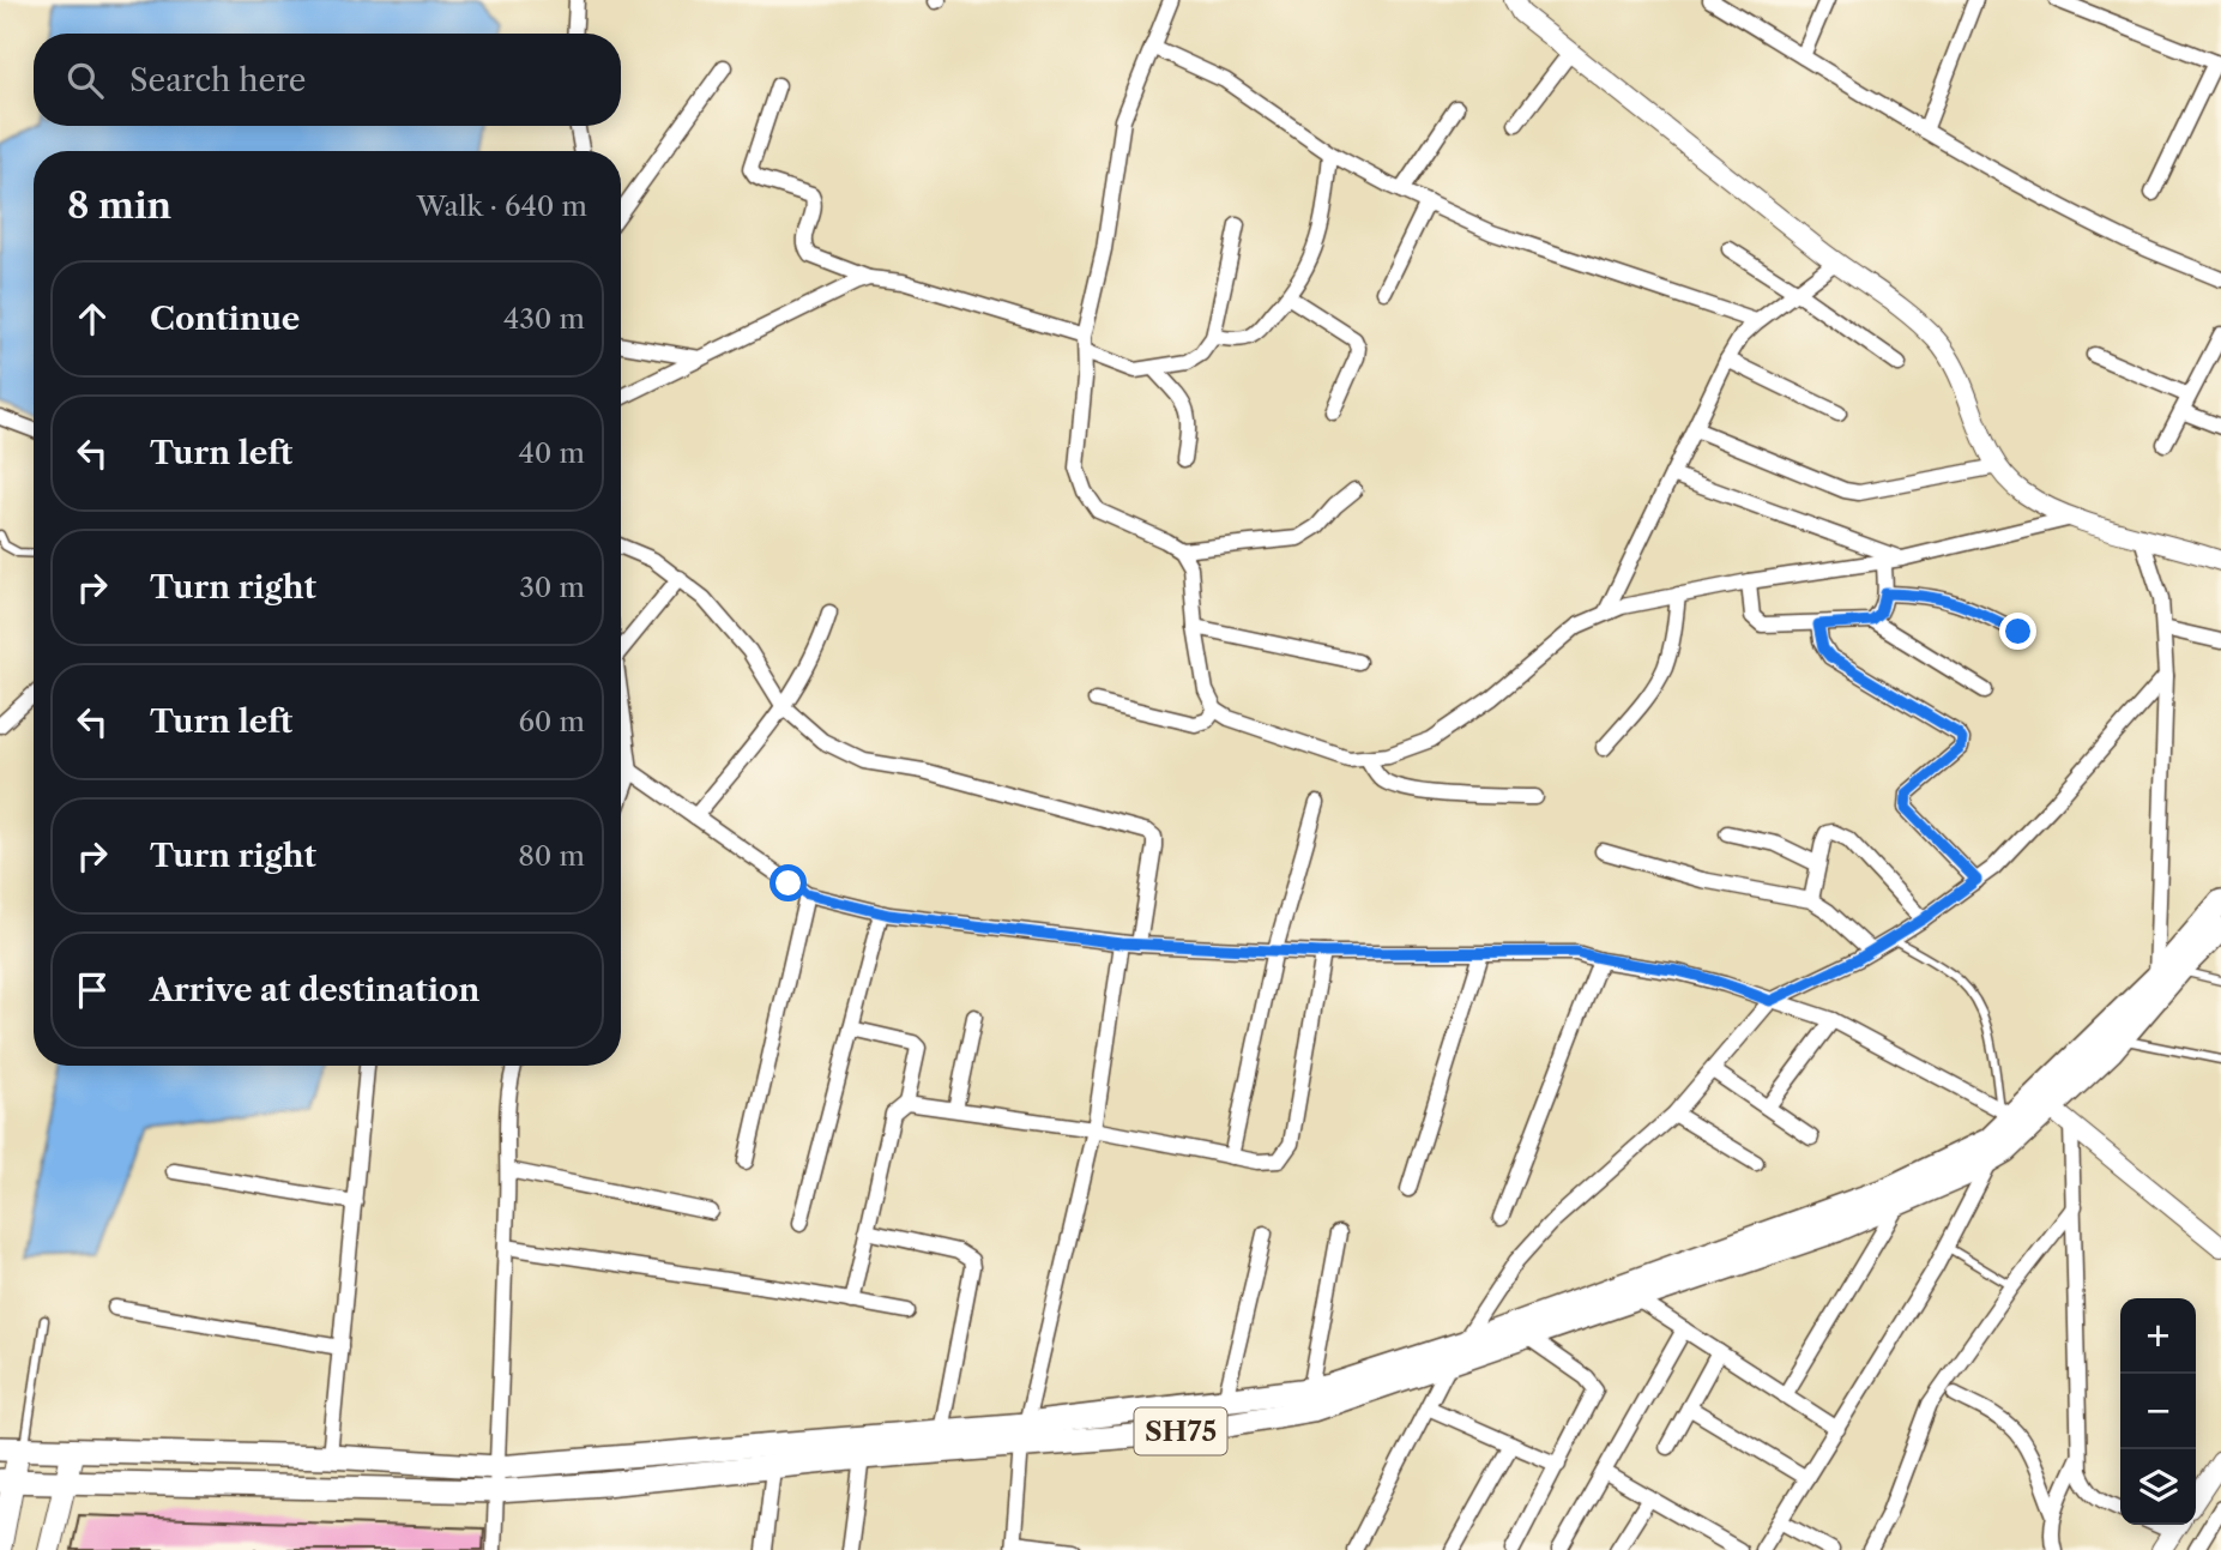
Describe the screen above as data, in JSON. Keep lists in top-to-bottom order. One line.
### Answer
{"streets":{"main road":["SH75"]},"page":{"search":"Search here","heading":["8 min","Walk · 640 m"],"list":[["Continue","430 m"],["Turn left","40 m"],["Turn right","30 m"],["Turn left","60 m"],["Turn right","80 m"],"Arrive at destination"],"map_buttons":["+","−"]}}
